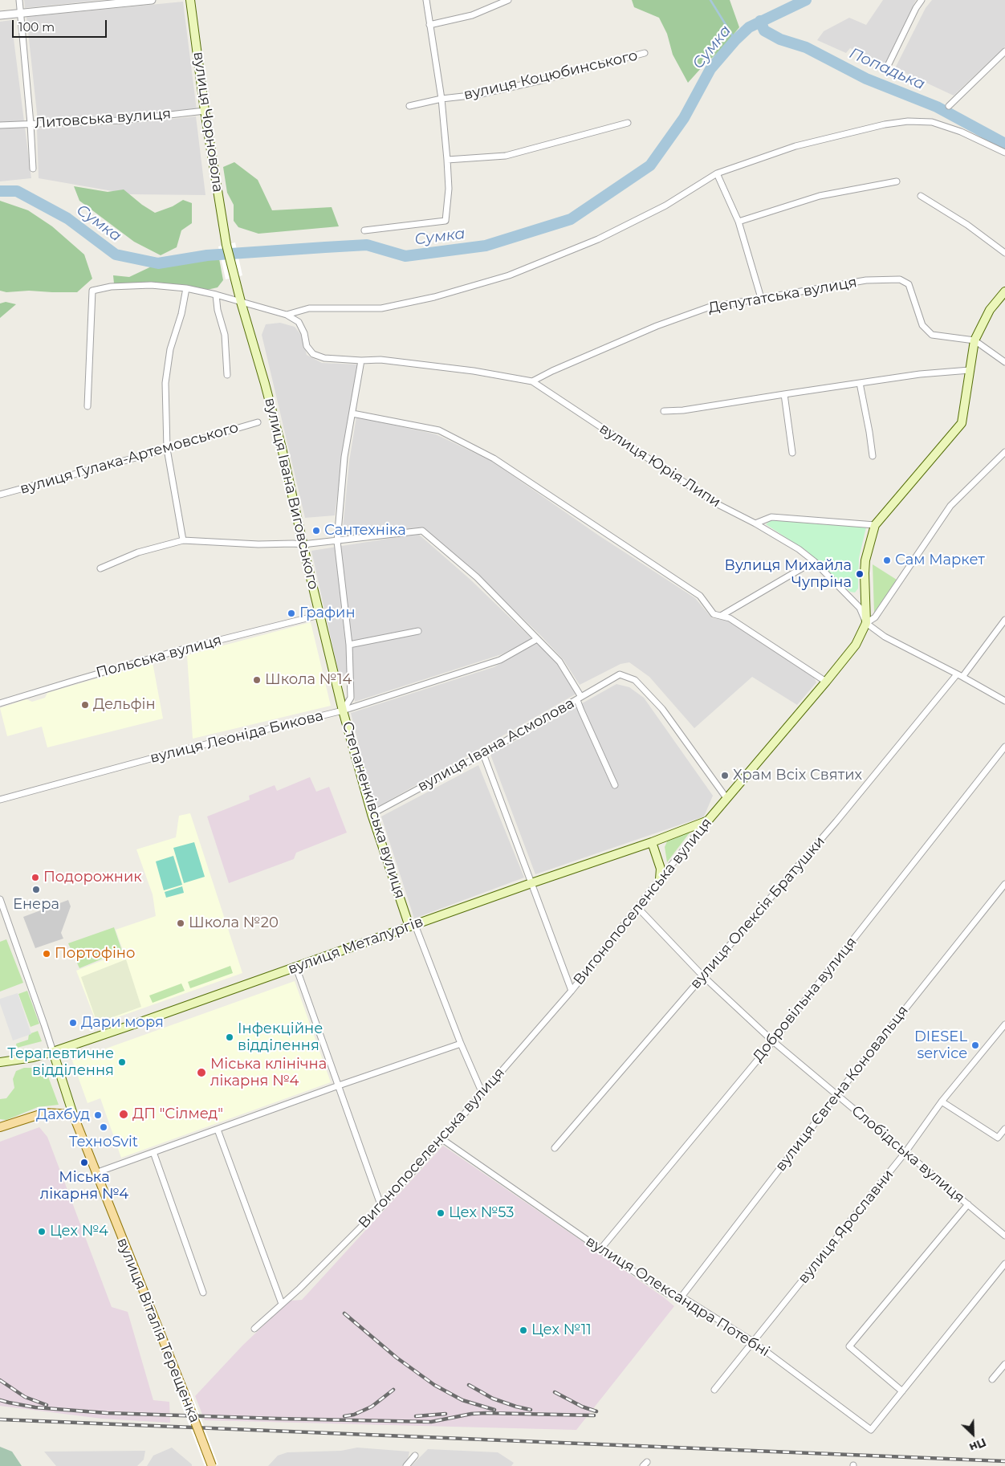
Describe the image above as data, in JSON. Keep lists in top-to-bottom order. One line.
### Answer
{"streets":{"main road":["вулиця Чорновола","вулиця Івана Виговського","Степаненківська вулиця","Вигонопоселенська вулиця","вулиця Металургів","вулиця Віталія Терещенка"],"street":["вулиця Коцюбинського","Литовська вулиця","Депутатська вулиця","вулиця Гулака-Артемовського","вулиця Юрія Липи","Польська вулиця","вулиця Леоніда Бикова","вулиця Івана Асмолова","вулиця Олексія Братушки","Добровільна вулиця","вулиця Євгена Коновальця","Слобідська вулиця","вулиця Ярославни","вулиця Олександра Потебні"]},"crossings":[["Литовська вулиця","вулиця Чорновола"],["вулиця Чорновола","вулиця Івана Виговського"],["Депутатська вулиця","вулиця Юрія Липи"],["вулиця Юрія Липи","Степаненківська вулиця"],["вулиця Юрія Липи","Вигонопоселенська вулиця"],["вулиця Юрія Липи","вулиця Олексія Братушки"],["вулиця Івана Виговського","Польська вулиця"],["вулиця Івана Виговського","вулиця Леоніда Бикова"],["вулиця Івана Виговського","Степаненківська вулиця"],["вулиця Леоніда Бикова","Степаненківська вулиця"],["вулиця Івана Асмолова","Степаненківська вулиця"],["вулиця Івана Асмолова","Вигонопоселенська вулиця"],["Степаненківська вулиця","Вигонопоселенська вулиця"],["Степаненківська вулиця","вулиця Металургів"],["Вигонопоселенська вулиця","вулиця Металургів"],["Вигонопоселенська вулиця","Слобідська вулиця"],["Вигонопоселенська вулиця","вулиця Олександра Потебні"],["вулиця Олексія Братушки","Слобідська вулиця"],["вулиця Металургів","вулиця Віталія Терещенка"],["Добровільна вулиця","Слобідська вулиця"],["Добровільна вулиця","вулиця Олександра Потебні"],["вулиця Євгена Коновальця","Слобідська вулиця"],["вулиця Євгена Коновальця","вулиця Олександра Потебні"],["Слобідська вулиця","вулиця Ярославни"],["вулиця Ярославни","вулиця Олександра Потебні"]],"water":["Сумка","Попадька"],"places":["Сантехніка","Сам Маркет","Вулиця Михайла Чупріна","Графин","Школа №14","Дельфін","Храм Всіх Святих","Подорожник","Енера","Школа №20","Портофіно","Дари моря","Інфекційне відділення","DIESEL service","Терапевтичне відділення","Міська клінічна лікарня №4","ДП \"Сілмед\"","Дахбуд","ТехноSvit","Міська лікарня №4","Цех №53","Цех №4","Цех №11"],"scale_bar":"100 m","north":"bottom right"}
